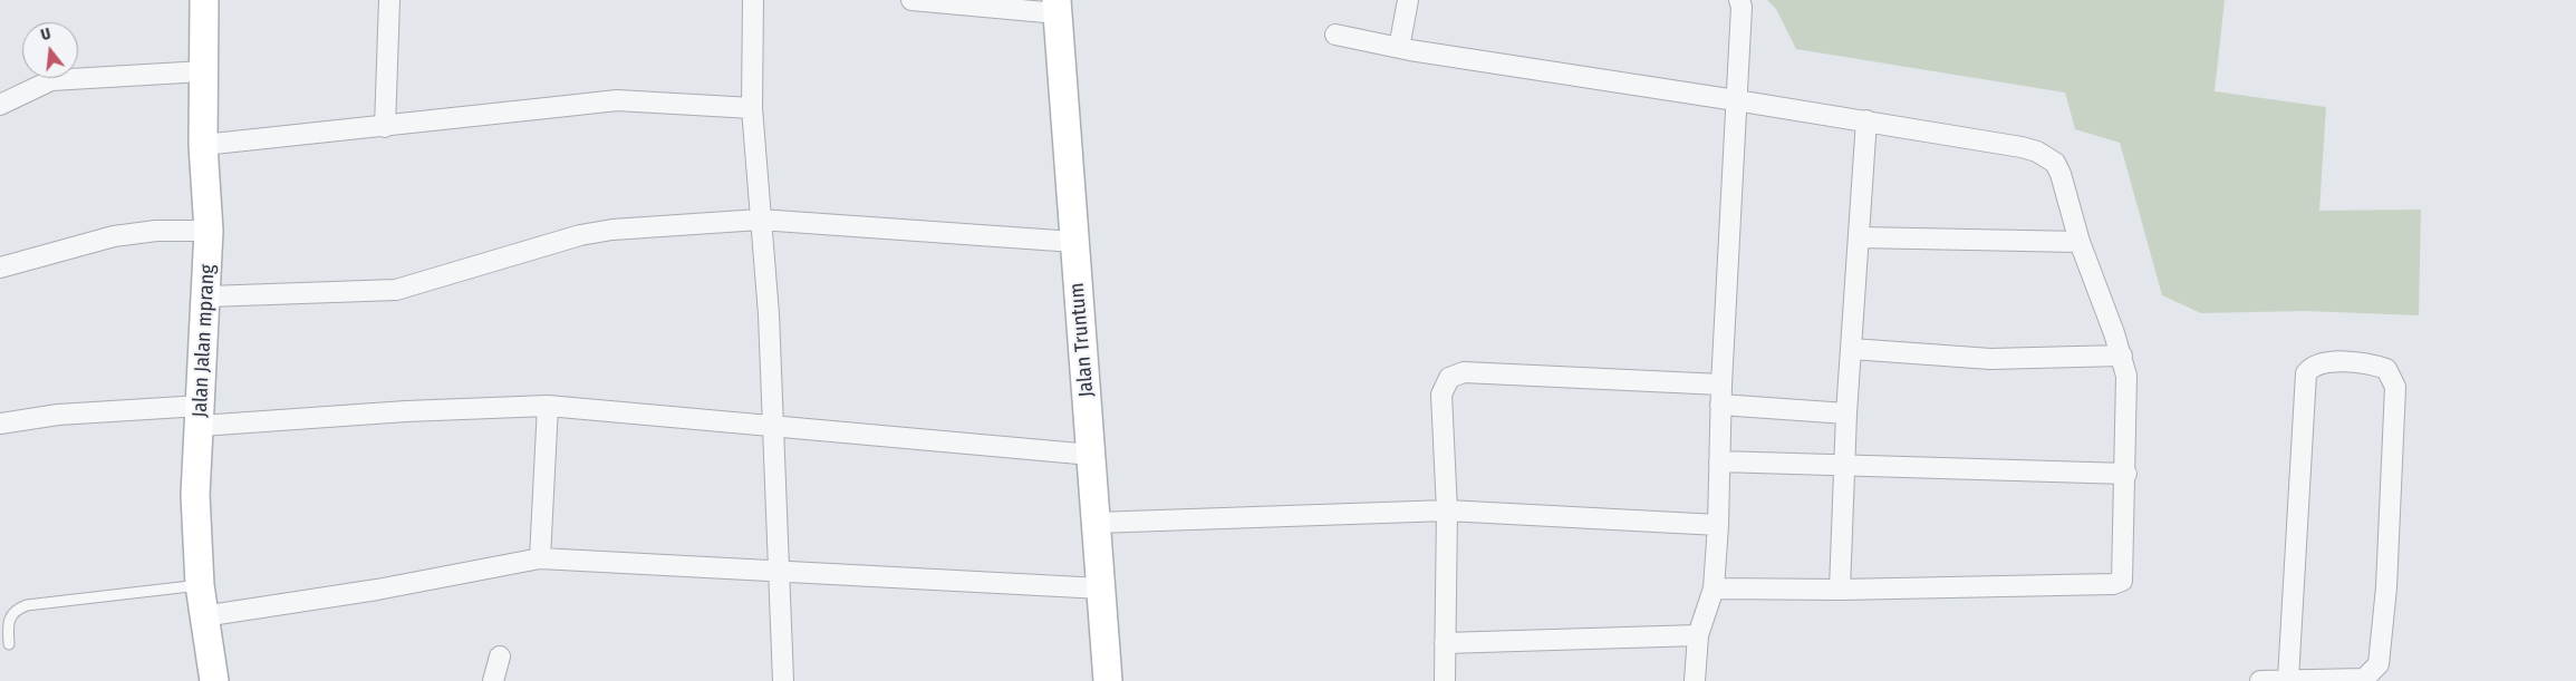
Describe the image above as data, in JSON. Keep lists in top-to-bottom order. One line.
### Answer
{"streets":{"street":["Jalan Truntum","Jalan Jalan mprang"]},"north":"top"}
